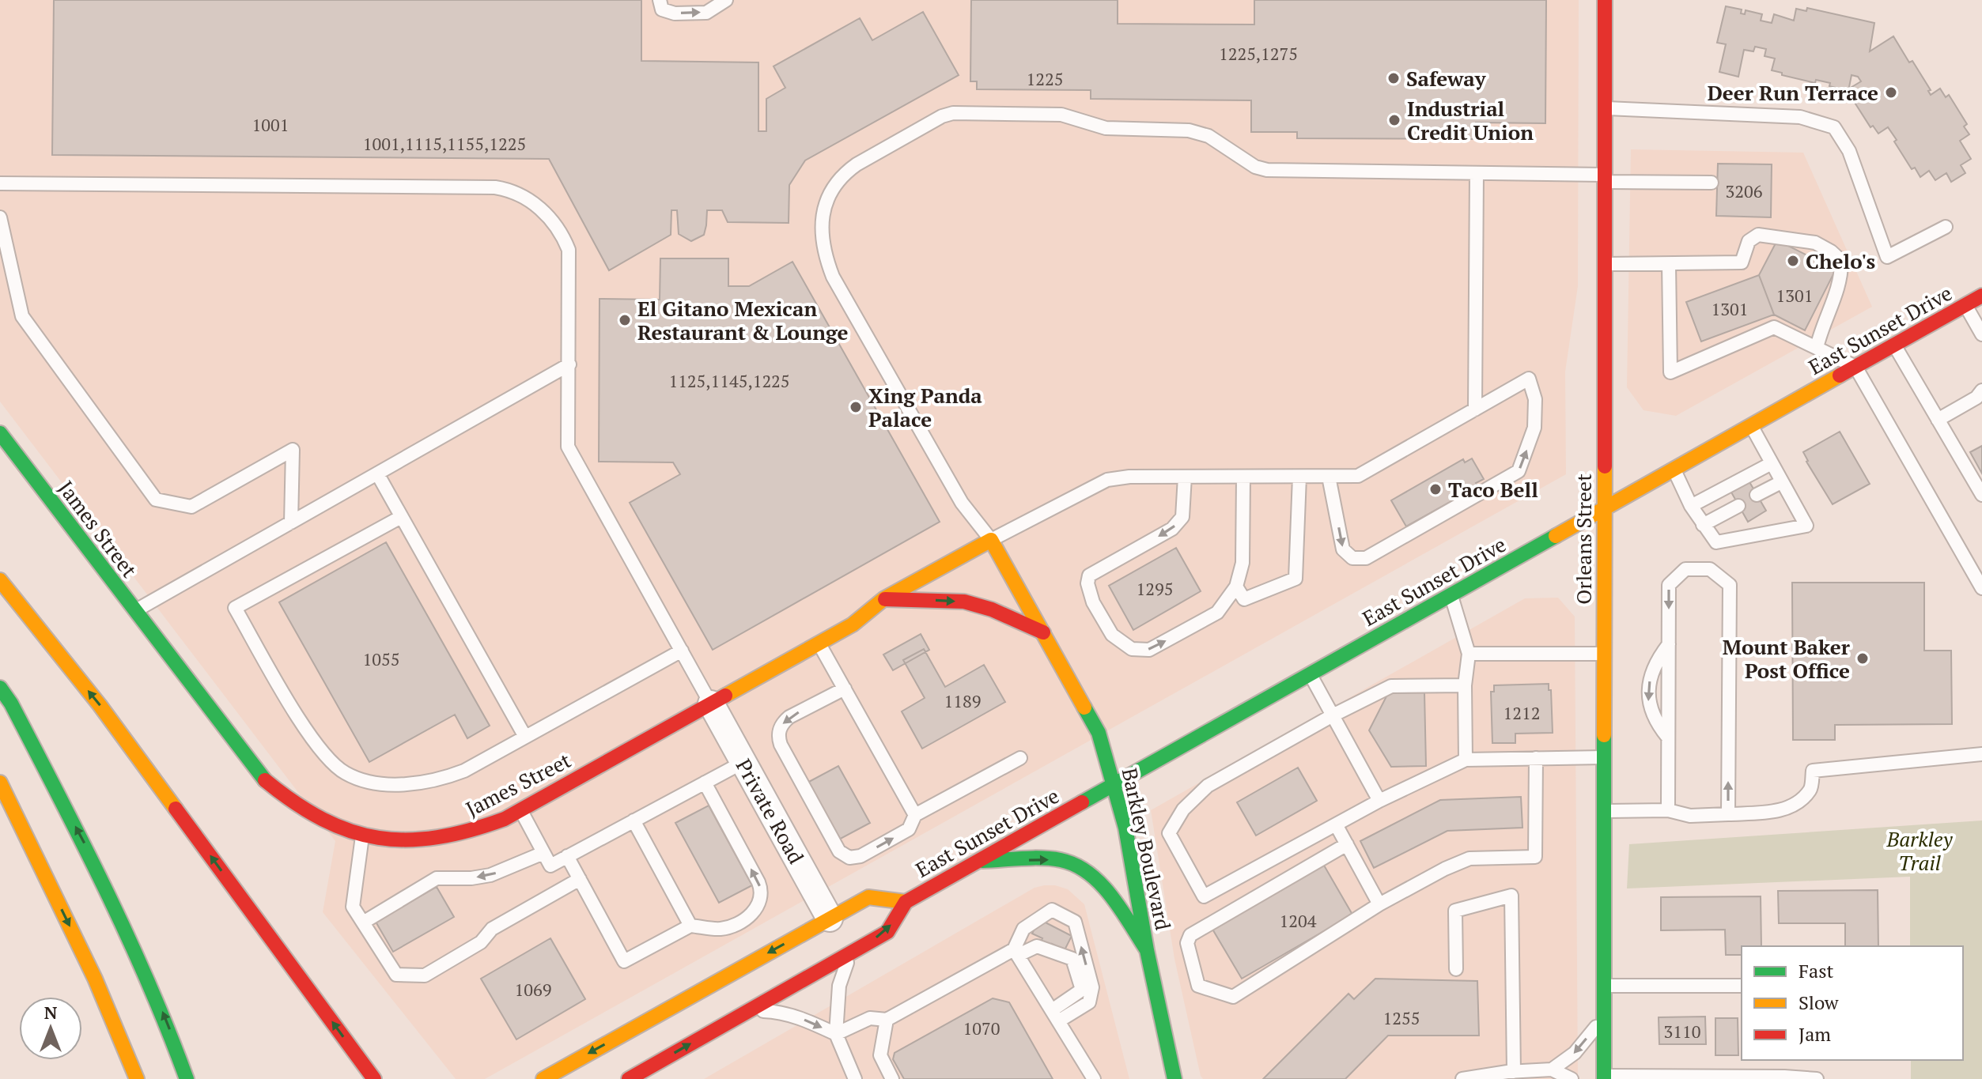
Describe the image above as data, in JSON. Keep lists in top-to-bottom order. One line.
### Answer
{"streets":{"main road":["East Sunset Drive","James Street","Orleans Street","Barkley Boulevard"],"street":["Private Road"]},"crossings":[["East Sunset Drive","Orleans Street"],["East Sunset Drive","Private Road"],["East Sunset Drive","Barkley Boulevard"],["James Street","Private Road"],["James Street","Barkley Boulevard"]],"parks":["Barkley Trail"],"places":["Safeway","Deer Run Terrace","Industrial Credit Union","Chelo's","El Gitano Mexican Restaurant & Lounge","Xing Panda Palace","Taco Bell","Mount Baker Post Office"],"house_numbers":["1225,1275","1225","1001","1001,1115,1155,1225","3206","1301","1301","1125,1145,1225","1295","1055","1189","1212","1204","1069","1255","1070","3110"],"legend":["Fast","Slow","Jam"],"north":"top"}
